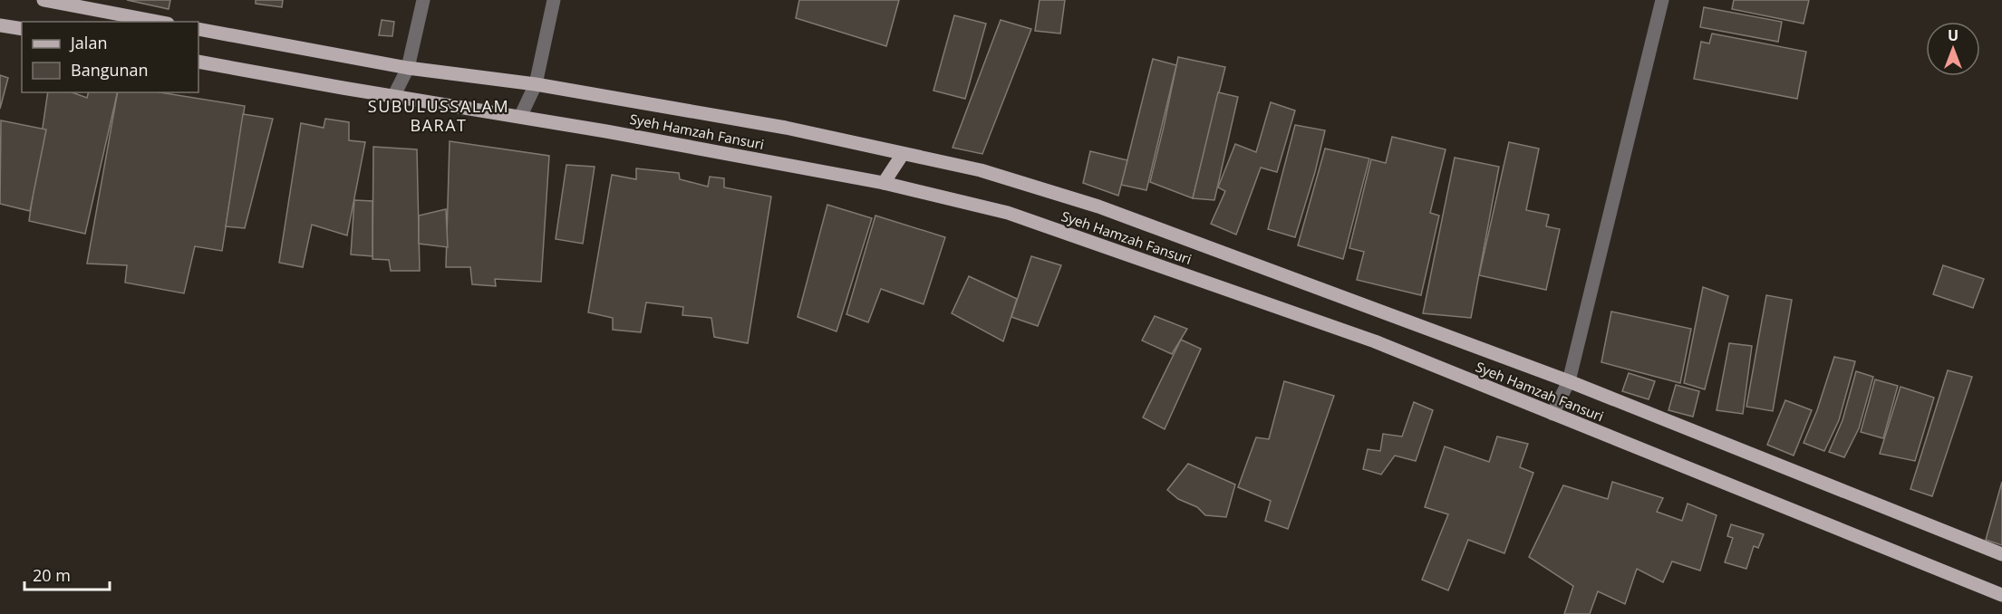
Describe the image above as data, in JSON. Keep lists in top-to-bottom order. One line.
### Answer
{"streets":{"main road":["Syeh Hamzah Fansuri"]},"districts":["SUBULUSSALAM BARAT"],"legend":["Jalan","Bangunan"],"scale_bar":"20 m","north":"top"}
